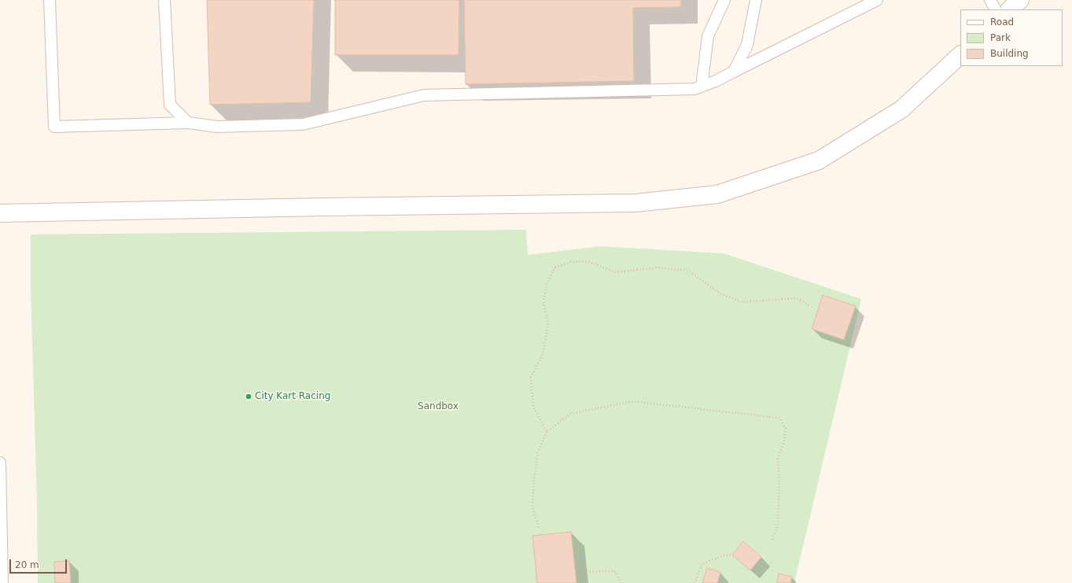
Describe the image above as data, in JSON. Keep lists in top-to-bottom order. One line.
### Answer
{"parks":["Sandbox"],"places":["City Kart Racing"],"legend":["Road","Park","Building"],"scale_bar":"20 m"}
